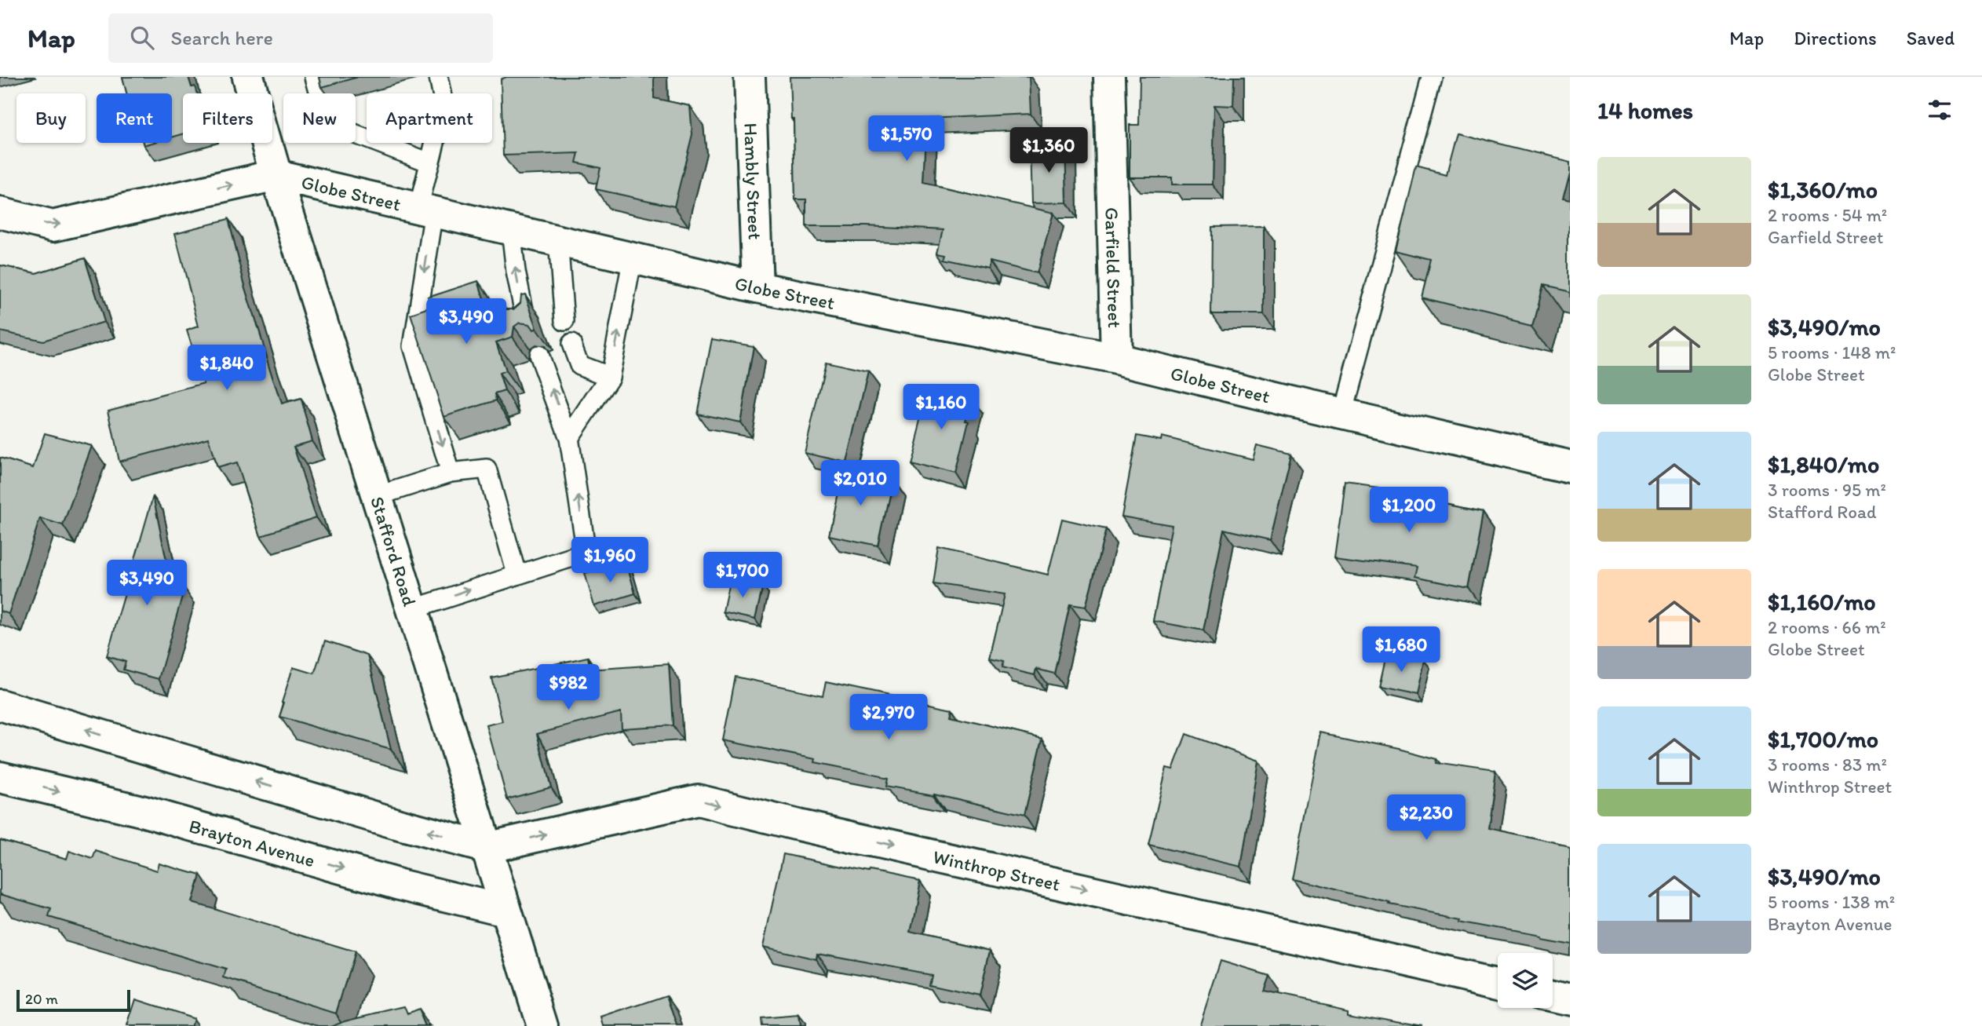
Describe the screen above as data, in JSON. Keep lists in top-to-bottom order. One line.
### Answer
{"streets":{"main road":["Hambly Street","Globe Street","Garfield Street","Stafford Road","Brayton Avenue","Winthrop Street"]},"crossings":[["Hambly Street","Globe Street"],["Globe Street","Garfield Street"],["Globe Street","Stafford Road"],["Stafford Road","Brayton Avenue"],["Stafford Road","Winthrop Street"]],"one_way":["Winthrop Street"],"scale_bar":"20 m","page":{"header":"Map","search":"Search here","nav":["Map","Directions","Saved"],"heading":"14 homes","chip":["Buy","Rent","Filters","New","Apartment"],"price":["$1,570","$1,360","$3,490","$1,840","$1,160","$2,010","$1,200","$1,960","$1,700","$3,490","$1,680","$982","$2,970","$2,230"],"list":[{"name":"$1,360/mo","note":"2 rooms · 54 m² · Garfield Street"},{"name":"$3,490/mo","note":"5 rooms · 148 m² · Globe Street"},{"name":"$1,840/mo","note":"3 rooms · 95 m² · Stafford Road"},{"name":"$1,160/mo","note":"2 rooms · 66 m² · Globe Street"},{"name":"$1,700/mo","note":"3 rooms · 83 m² · Winthrop Street"},{"name":"$3,490/mo","note":"5 rooms · 138 m² · Brayton Avenue"}],"scale":"20 m"}}
